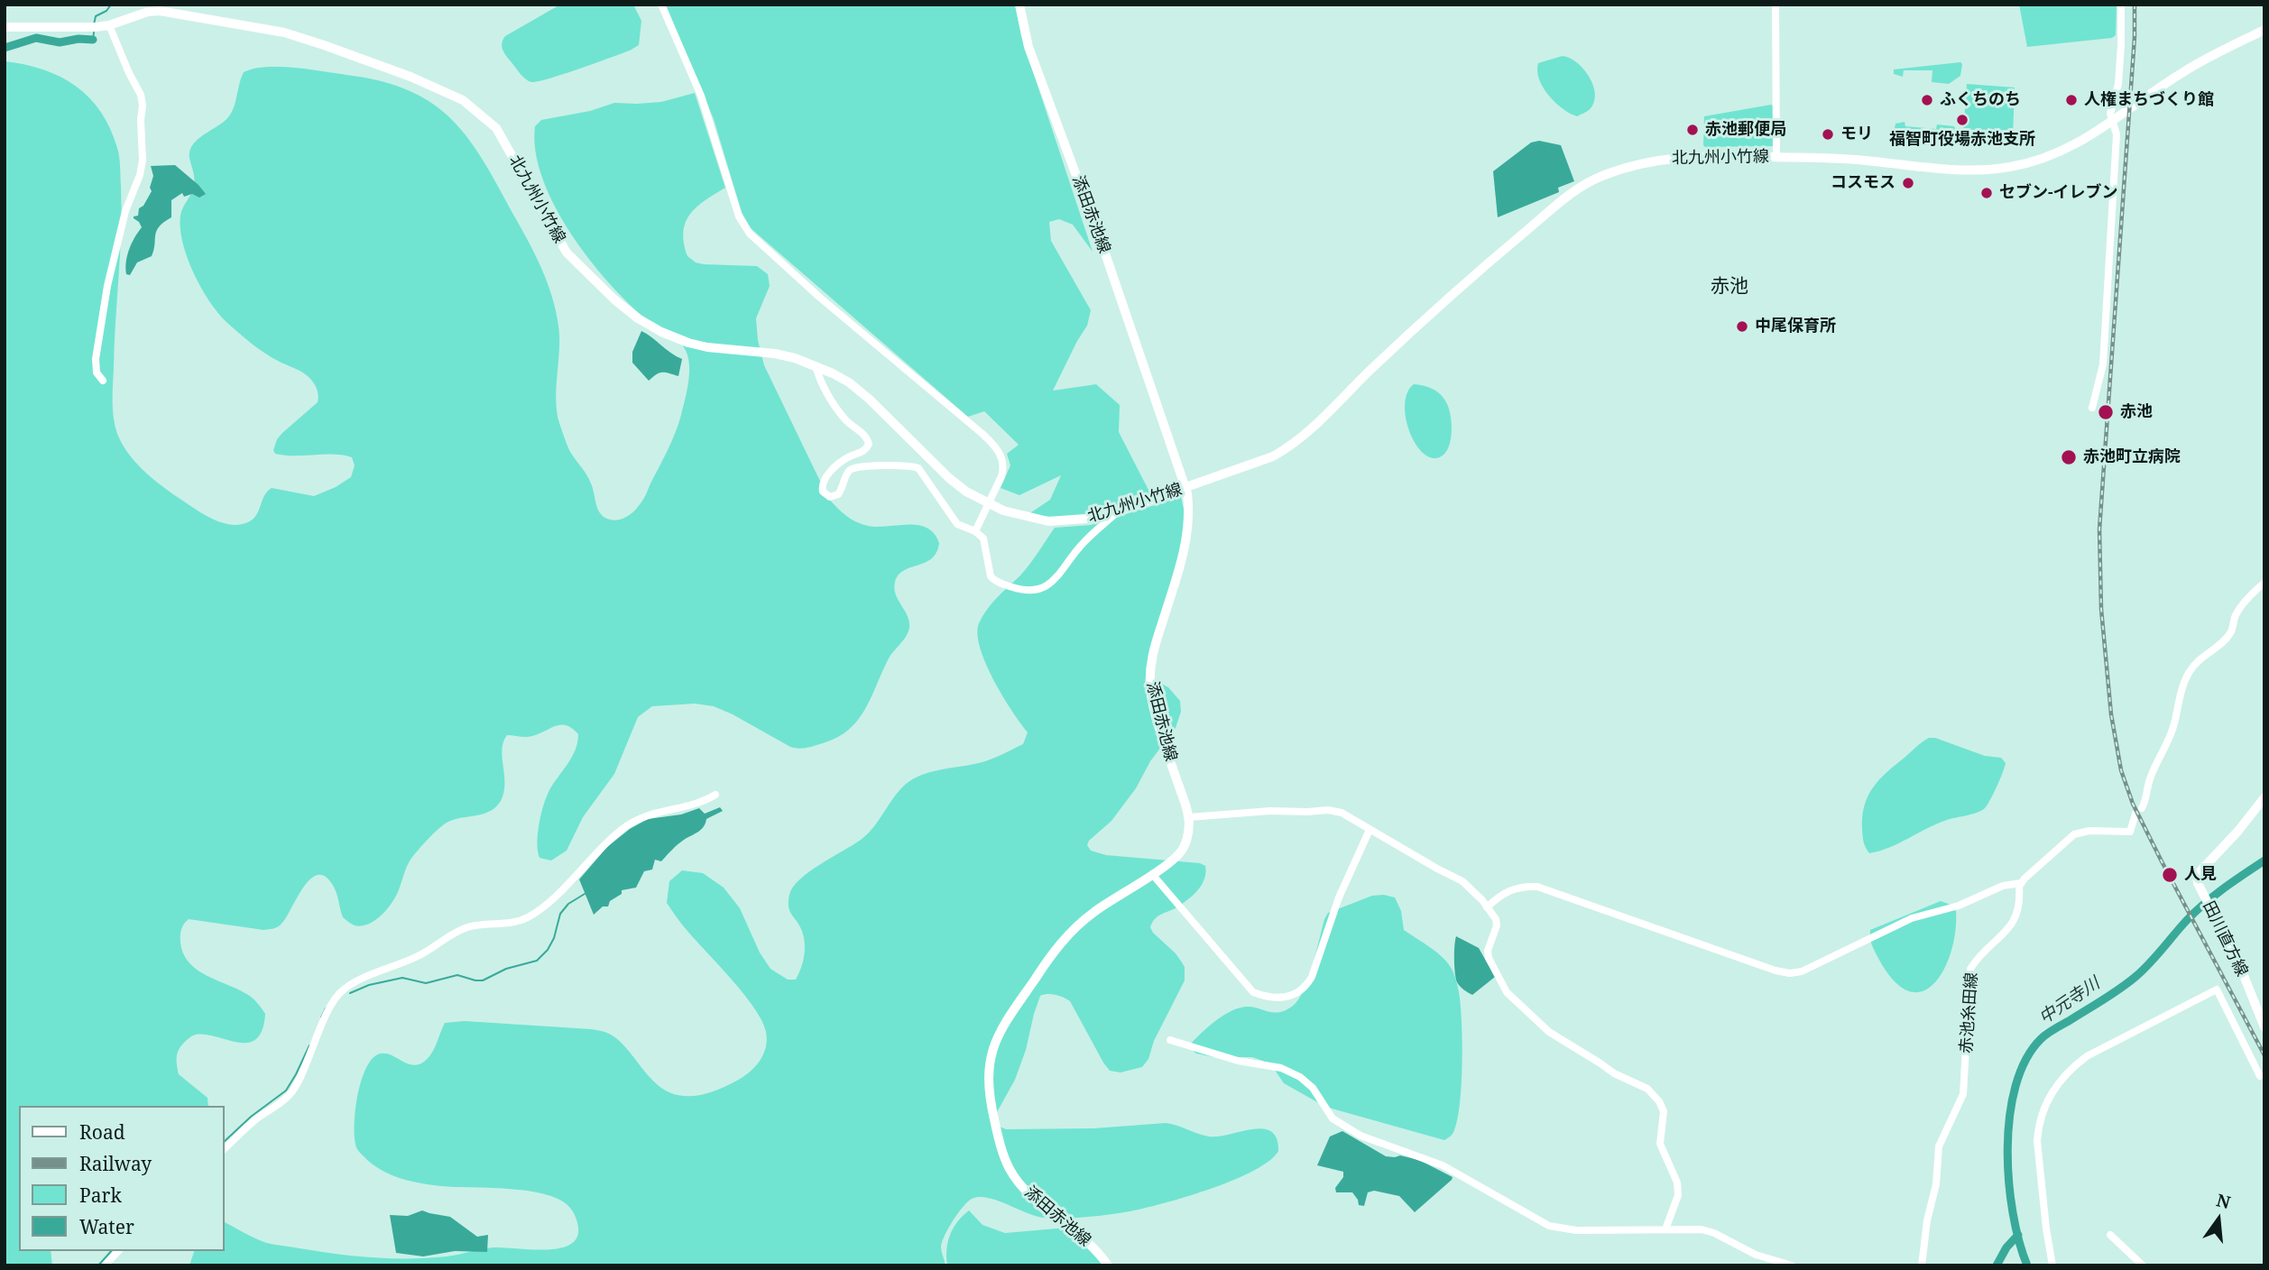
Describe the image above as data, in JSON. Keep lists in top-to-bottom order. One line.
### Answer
{"streets":{"main road":["北九州小竹線","添田赤池線","田川直方線"],"street":["赤池糸田線"]},"crossings":[["北九州小竹線","添田赤池線"]],"districts":["赤池"],"water":["中元寺川"],"places":["ふくちのち","人権まちづくり館","福智町役場赤池支所","赤池郵便局","モリ","コスモス","セブン-イレブン","中尾保育所","赤池","赤池町立病院","人見"],"legend":["Road","Railway","Park","Water"],"north":"top"}
